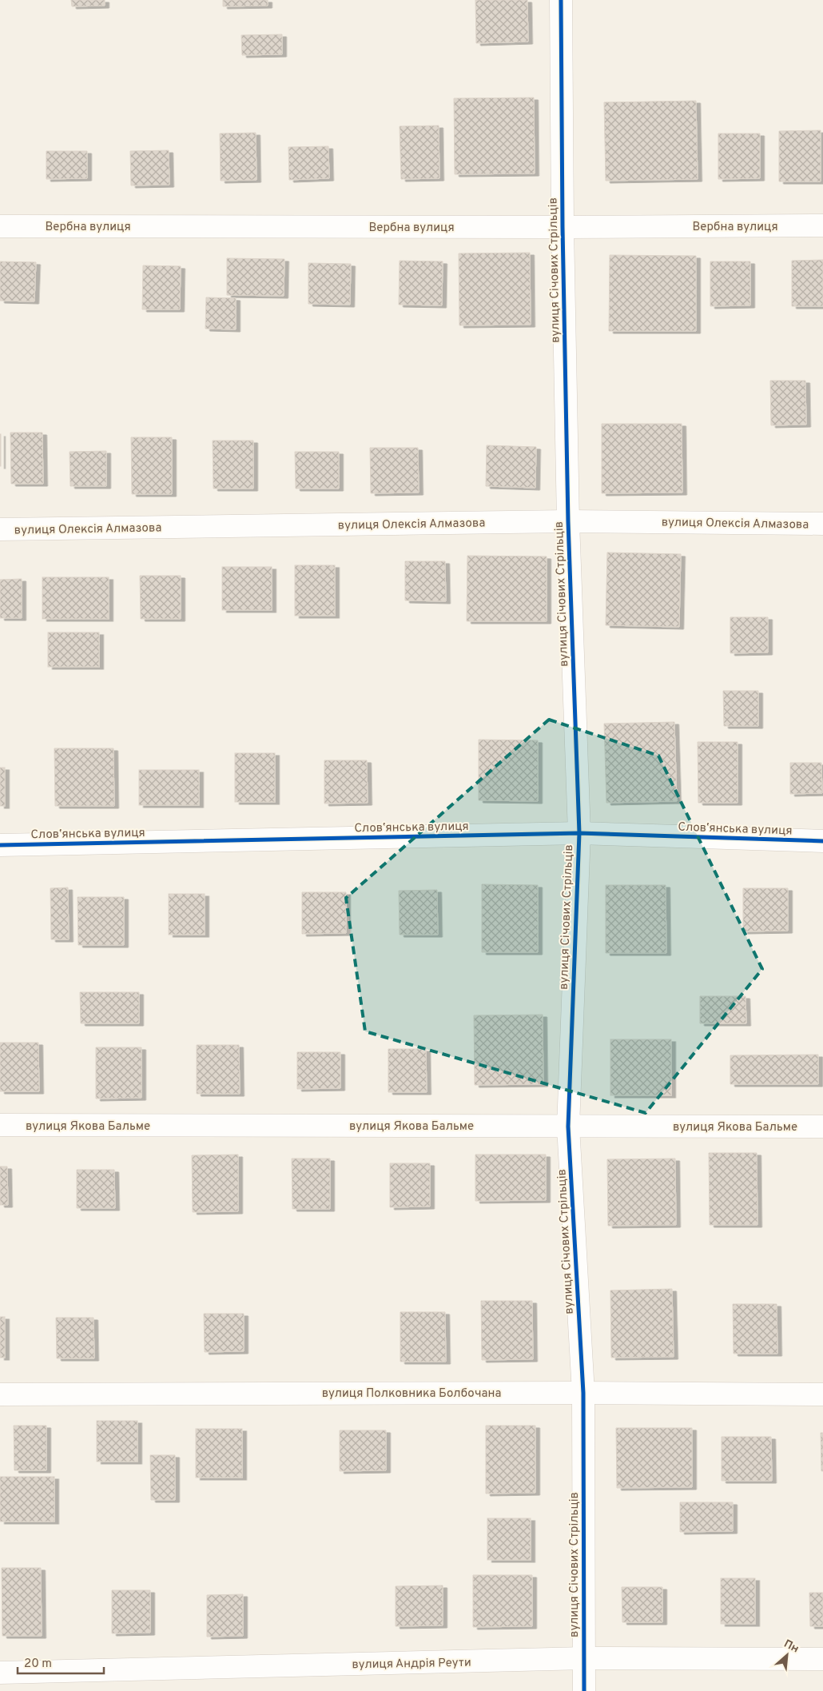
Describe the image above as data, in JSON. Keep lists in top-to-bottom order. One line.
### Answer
{"streets":{"street":["Вербна вулиця","вулиця Січових Стрільців","вулиця Олексія Алмазова","Словʼянська вулиця","вулиця Якова Бальме","вулиця Полковника Болбочана","вулиця Андрія Реути"]},"crossings":[["Вербна вулиця","вулиця Січових Стрільців"],["вулиця Січових Стрільців","вулиця Олексія Алмазова"],["вулиця Січових Стрільців","Словʼянська вулиця"],["вулиця Січових Стрільців","вулиця Якова Бальме"],["вулиця Січових Стрільців","вулиця Полковника Болбочана"],["вулиця Січових Стрільців","вулиця Андрія Реути"]],"scale_bar":"20 m","north":"top right"}
